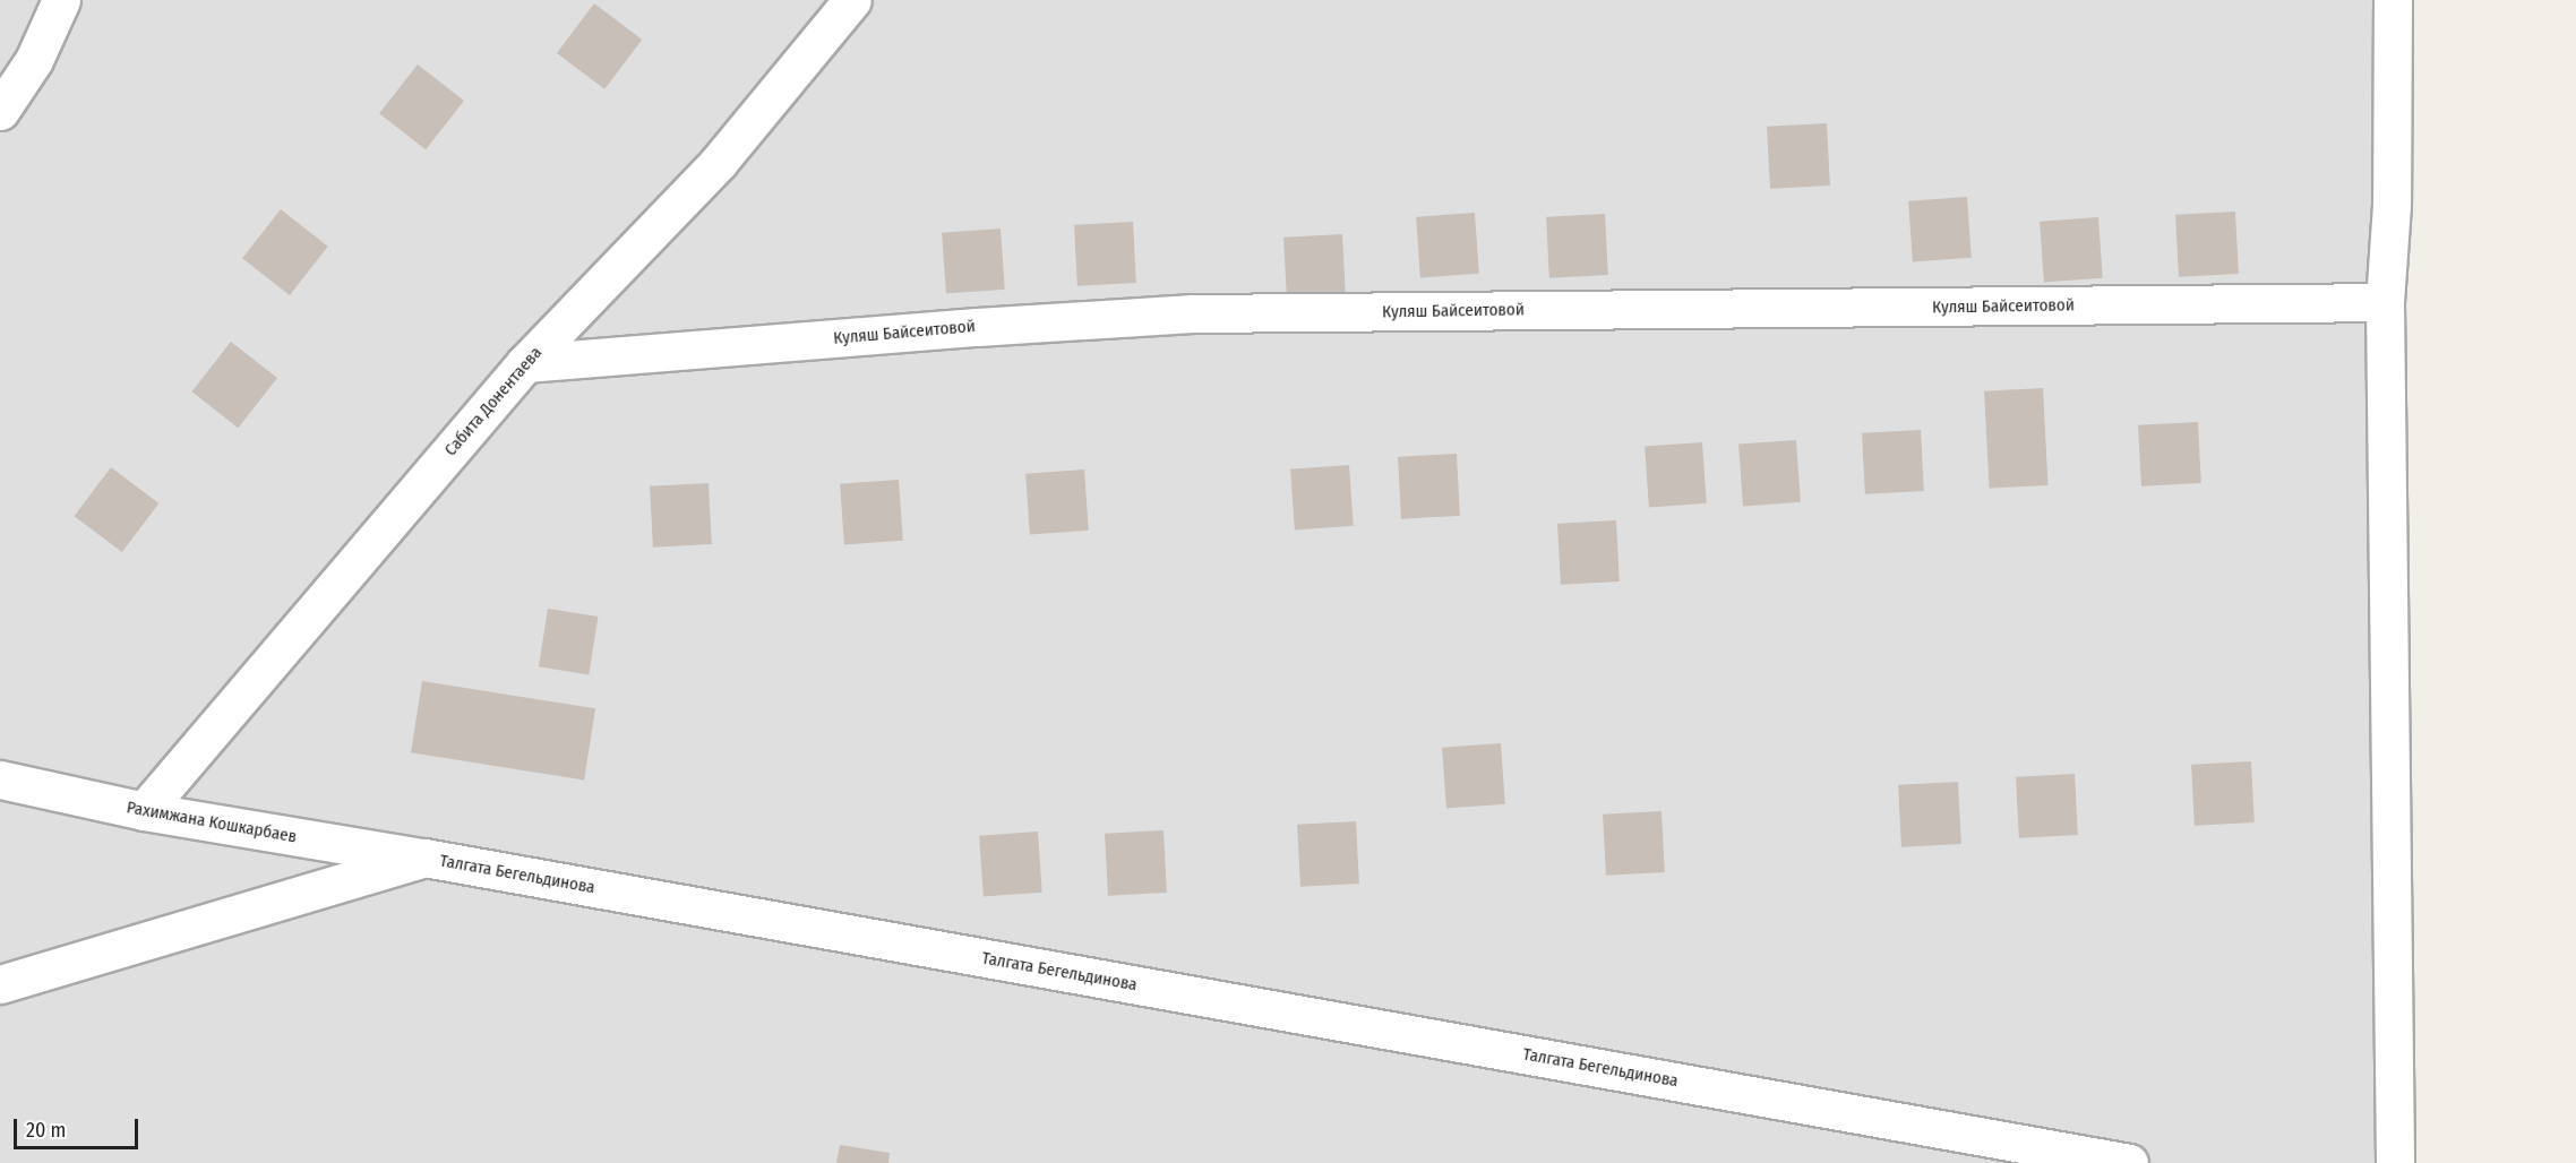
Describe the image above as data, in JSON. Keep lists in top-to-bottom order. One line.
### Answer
{"streets":{"street":["Куляш Байсеитовой","Сабита Донентаева","Рахимжана Кошкарбаев","Талгата Бегельдинова"]},"crossings":[["Куляш Байсеитовой","Сабита Донентаева"],["Сабита Донентаева","Рахимжана Кошкарбаев"],["Рахимжана Кошкарбаев","Талгата Бегельдинова"]],"scale_bar":"20 m"}
